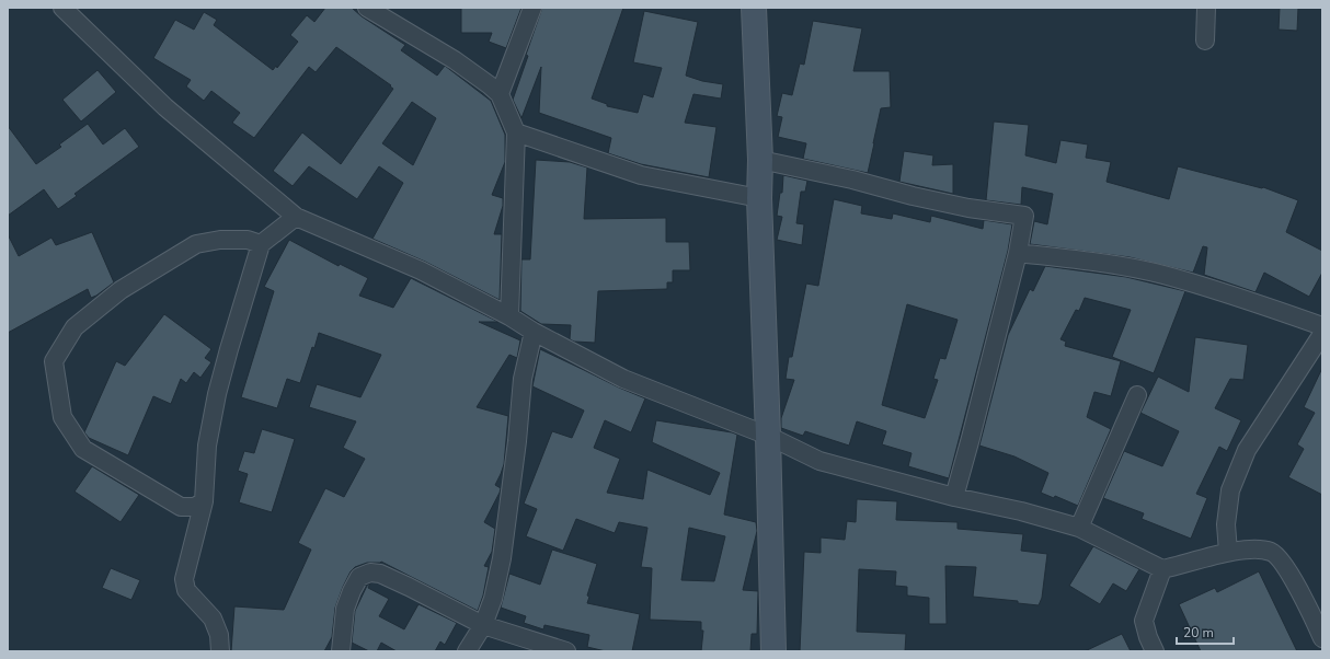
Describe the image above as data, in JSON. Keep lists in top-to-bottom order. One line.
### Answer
{"scale_bar":"20 m"}
